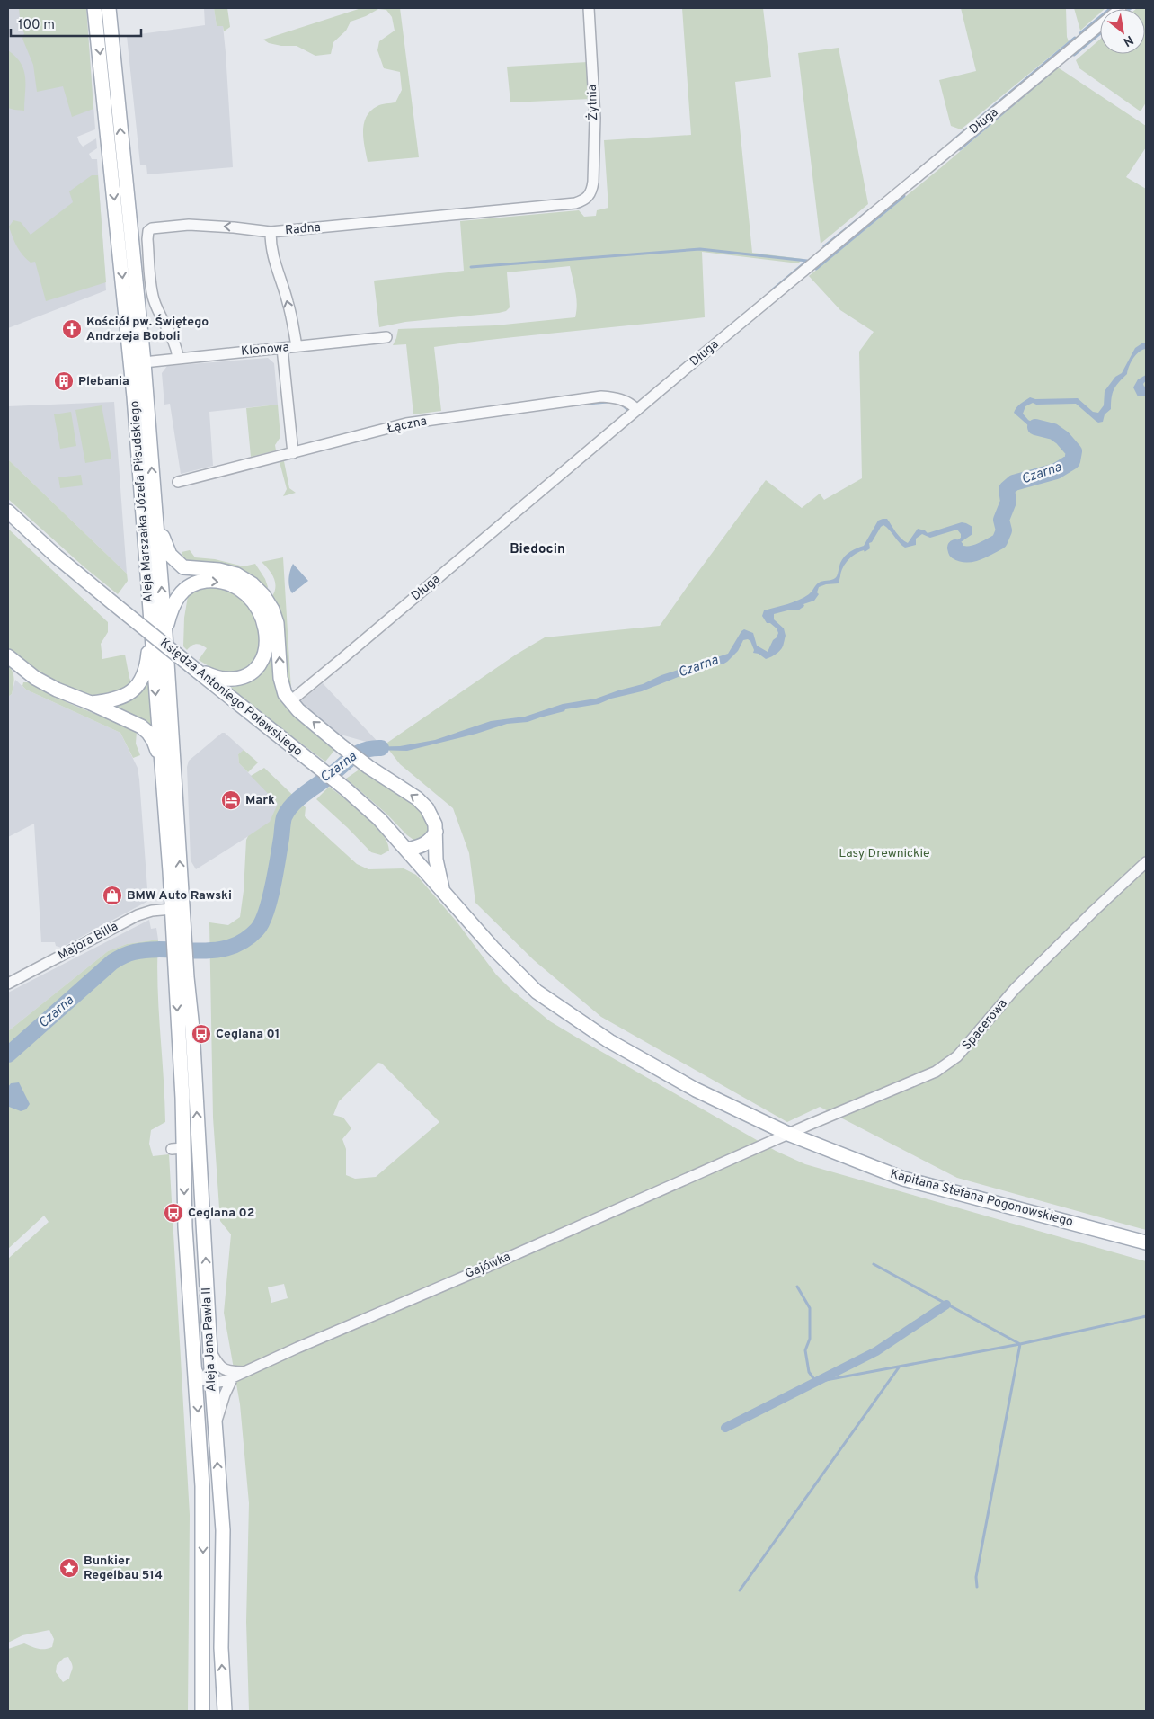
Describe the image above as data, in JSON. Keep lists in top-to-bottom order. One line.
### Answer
{"streets":{"main road":["Aleja Marszałka Józefa Piłsudskiego","Księdza Antoniego Poławskiego","Kapitana Stefana Pogonowskiego","Aleja Jana Pawła II"],"street":["Żytnia","Długa","Radna","Klonowa","Łączna","Majora Billa","Spacerowa","Gajówka"]},"crossings":[["Żytnia","Radna"],["Długa","Łączna"],["Radna","Klonowa"],["Klonowa","Aleja Marszałka Józefa Piłsudskiego"],["Aleja Marszałka Józefa Piłsudskiego","Majora Billa"],["Aleja Marszałka Józefa Piłsudskiego","Aleja Jana Pawła II"],["Księdza Antoniego Poławskiego","Kapitana Stefana Pogonowskiego"],["Spacerowa","Kapitana Stefana Pogonowskiego"],["Spacerowa","Gajówka"],["Kapitana Stefana Pogonowskiego","Gajówka"],["Gajówka","Aleja Jana Pawła II"]],"districts":["Biedocin"],"water":["Czarna"],"parks":["Lasy Drewnickie"],"places":{"church":["Kościół pw. Świętego Andrzeja Boboli"],"building":["Plebania"],"hotel":["Mark"],"shop":["BMW Auto Rawski"],"bus stop":["Ceglana 01","Ceglana 02"],"place":["Bunkier Regelbau 514"]},"scale_bar":"100 m","north":"bottom right"}
